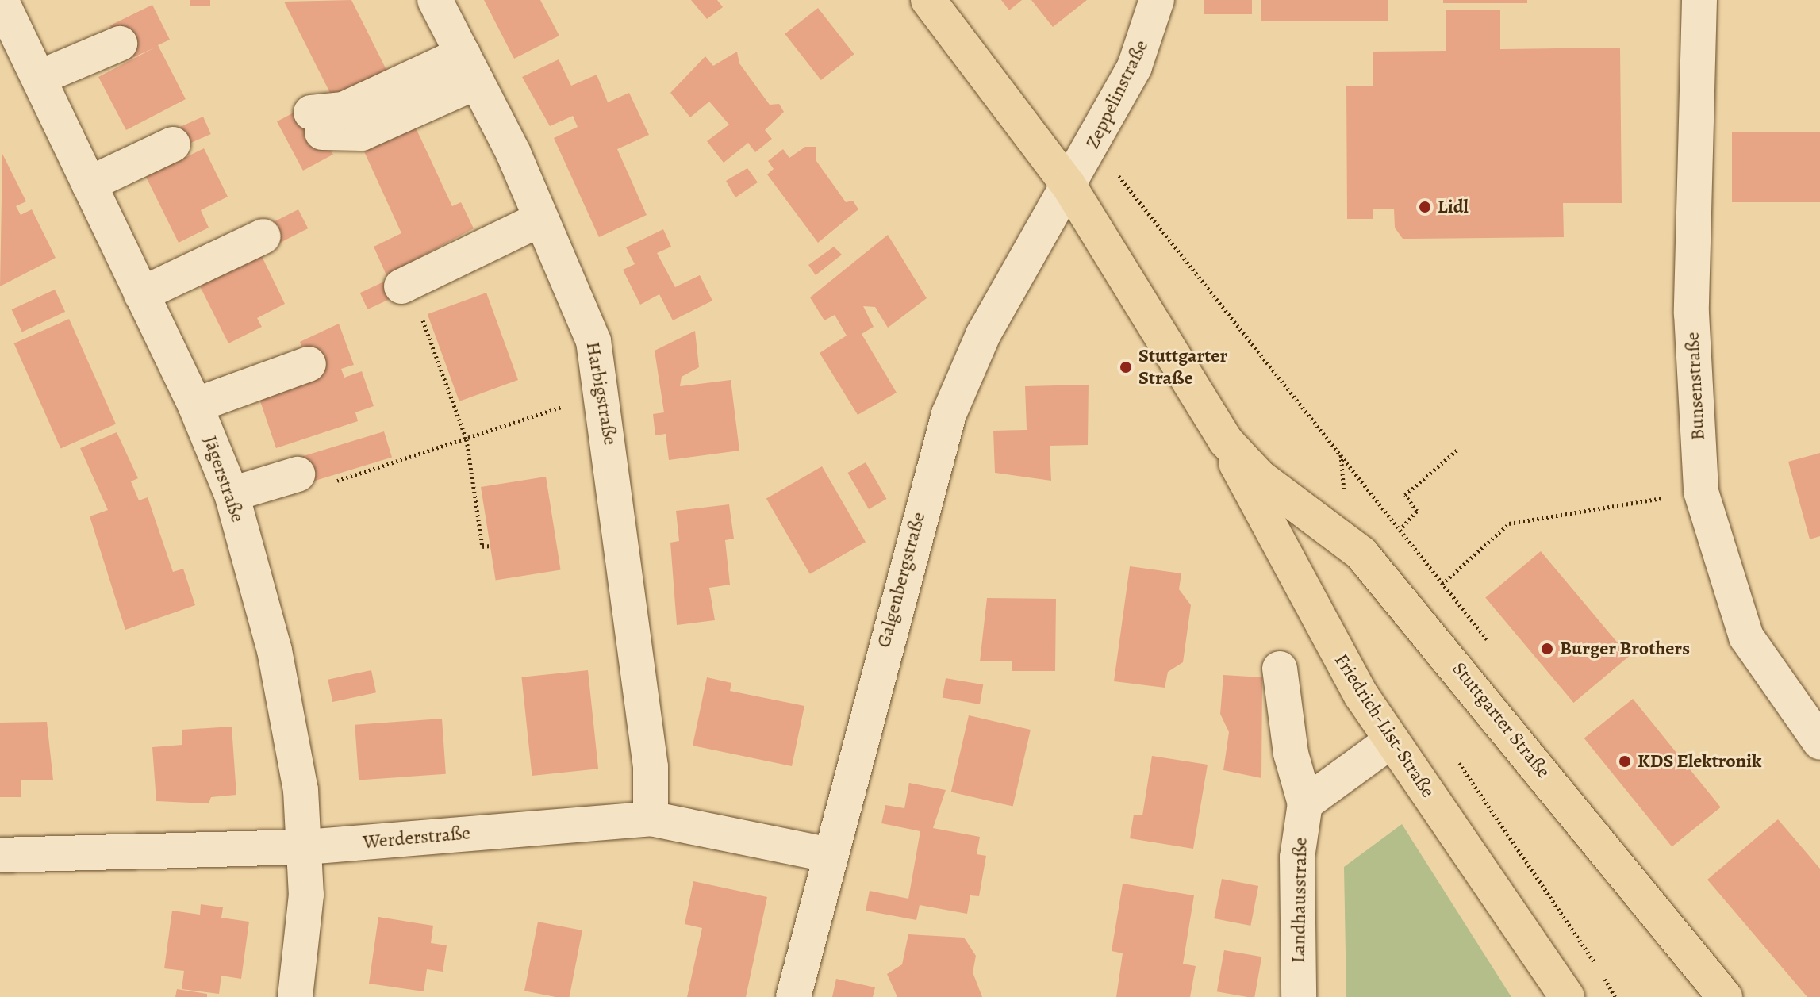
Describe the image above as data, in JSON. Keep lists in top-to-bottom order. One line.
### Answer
{"streets":{"main road":["Stuttgarter Straße","Friedrich-List-Straße"],"street":["Zeppelinstraße","Bunsenstraße","Harbigstraße","Jägerstraße","Galgenbergstraße","Werderstraße","Landhausstraße"]},"crossings":[["Zeppelinstraße","Galgenbergstraße"],["Zeppelinstraße","Stuttgarter Straße"],["Harbigstraße","Werderstraße"],["Jägerstraße","Werderstraße"],["Galgenbergstraße","Stuttgarter Straße"],["Galgenbergstraße","Werderstraße"],["Stuttgarter Straße","Friedrich-List-Straße"]],"places":["Lidl","Stuttgarter Straße","Burger Brothers","KDS Elektronik"]}
